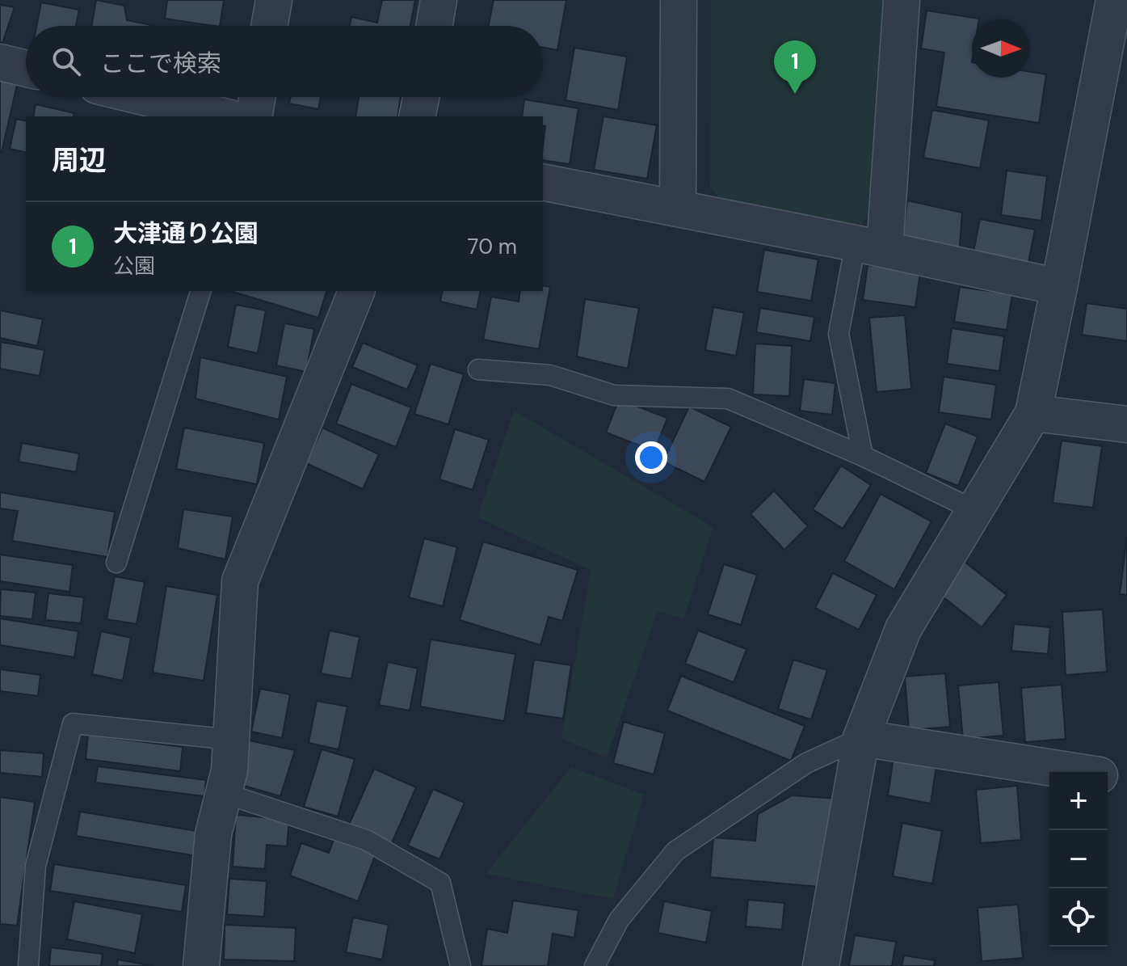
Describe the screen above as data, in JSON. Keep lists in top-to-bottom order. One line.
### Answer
{"north":"right","page":{"search":"ここで検索","pins":"1","heading":"周辺","list":[{"mark":"1","name":"大津通り公園","note":"公園","value":"70 m"}],"map_buttons":["+","−"]}}
